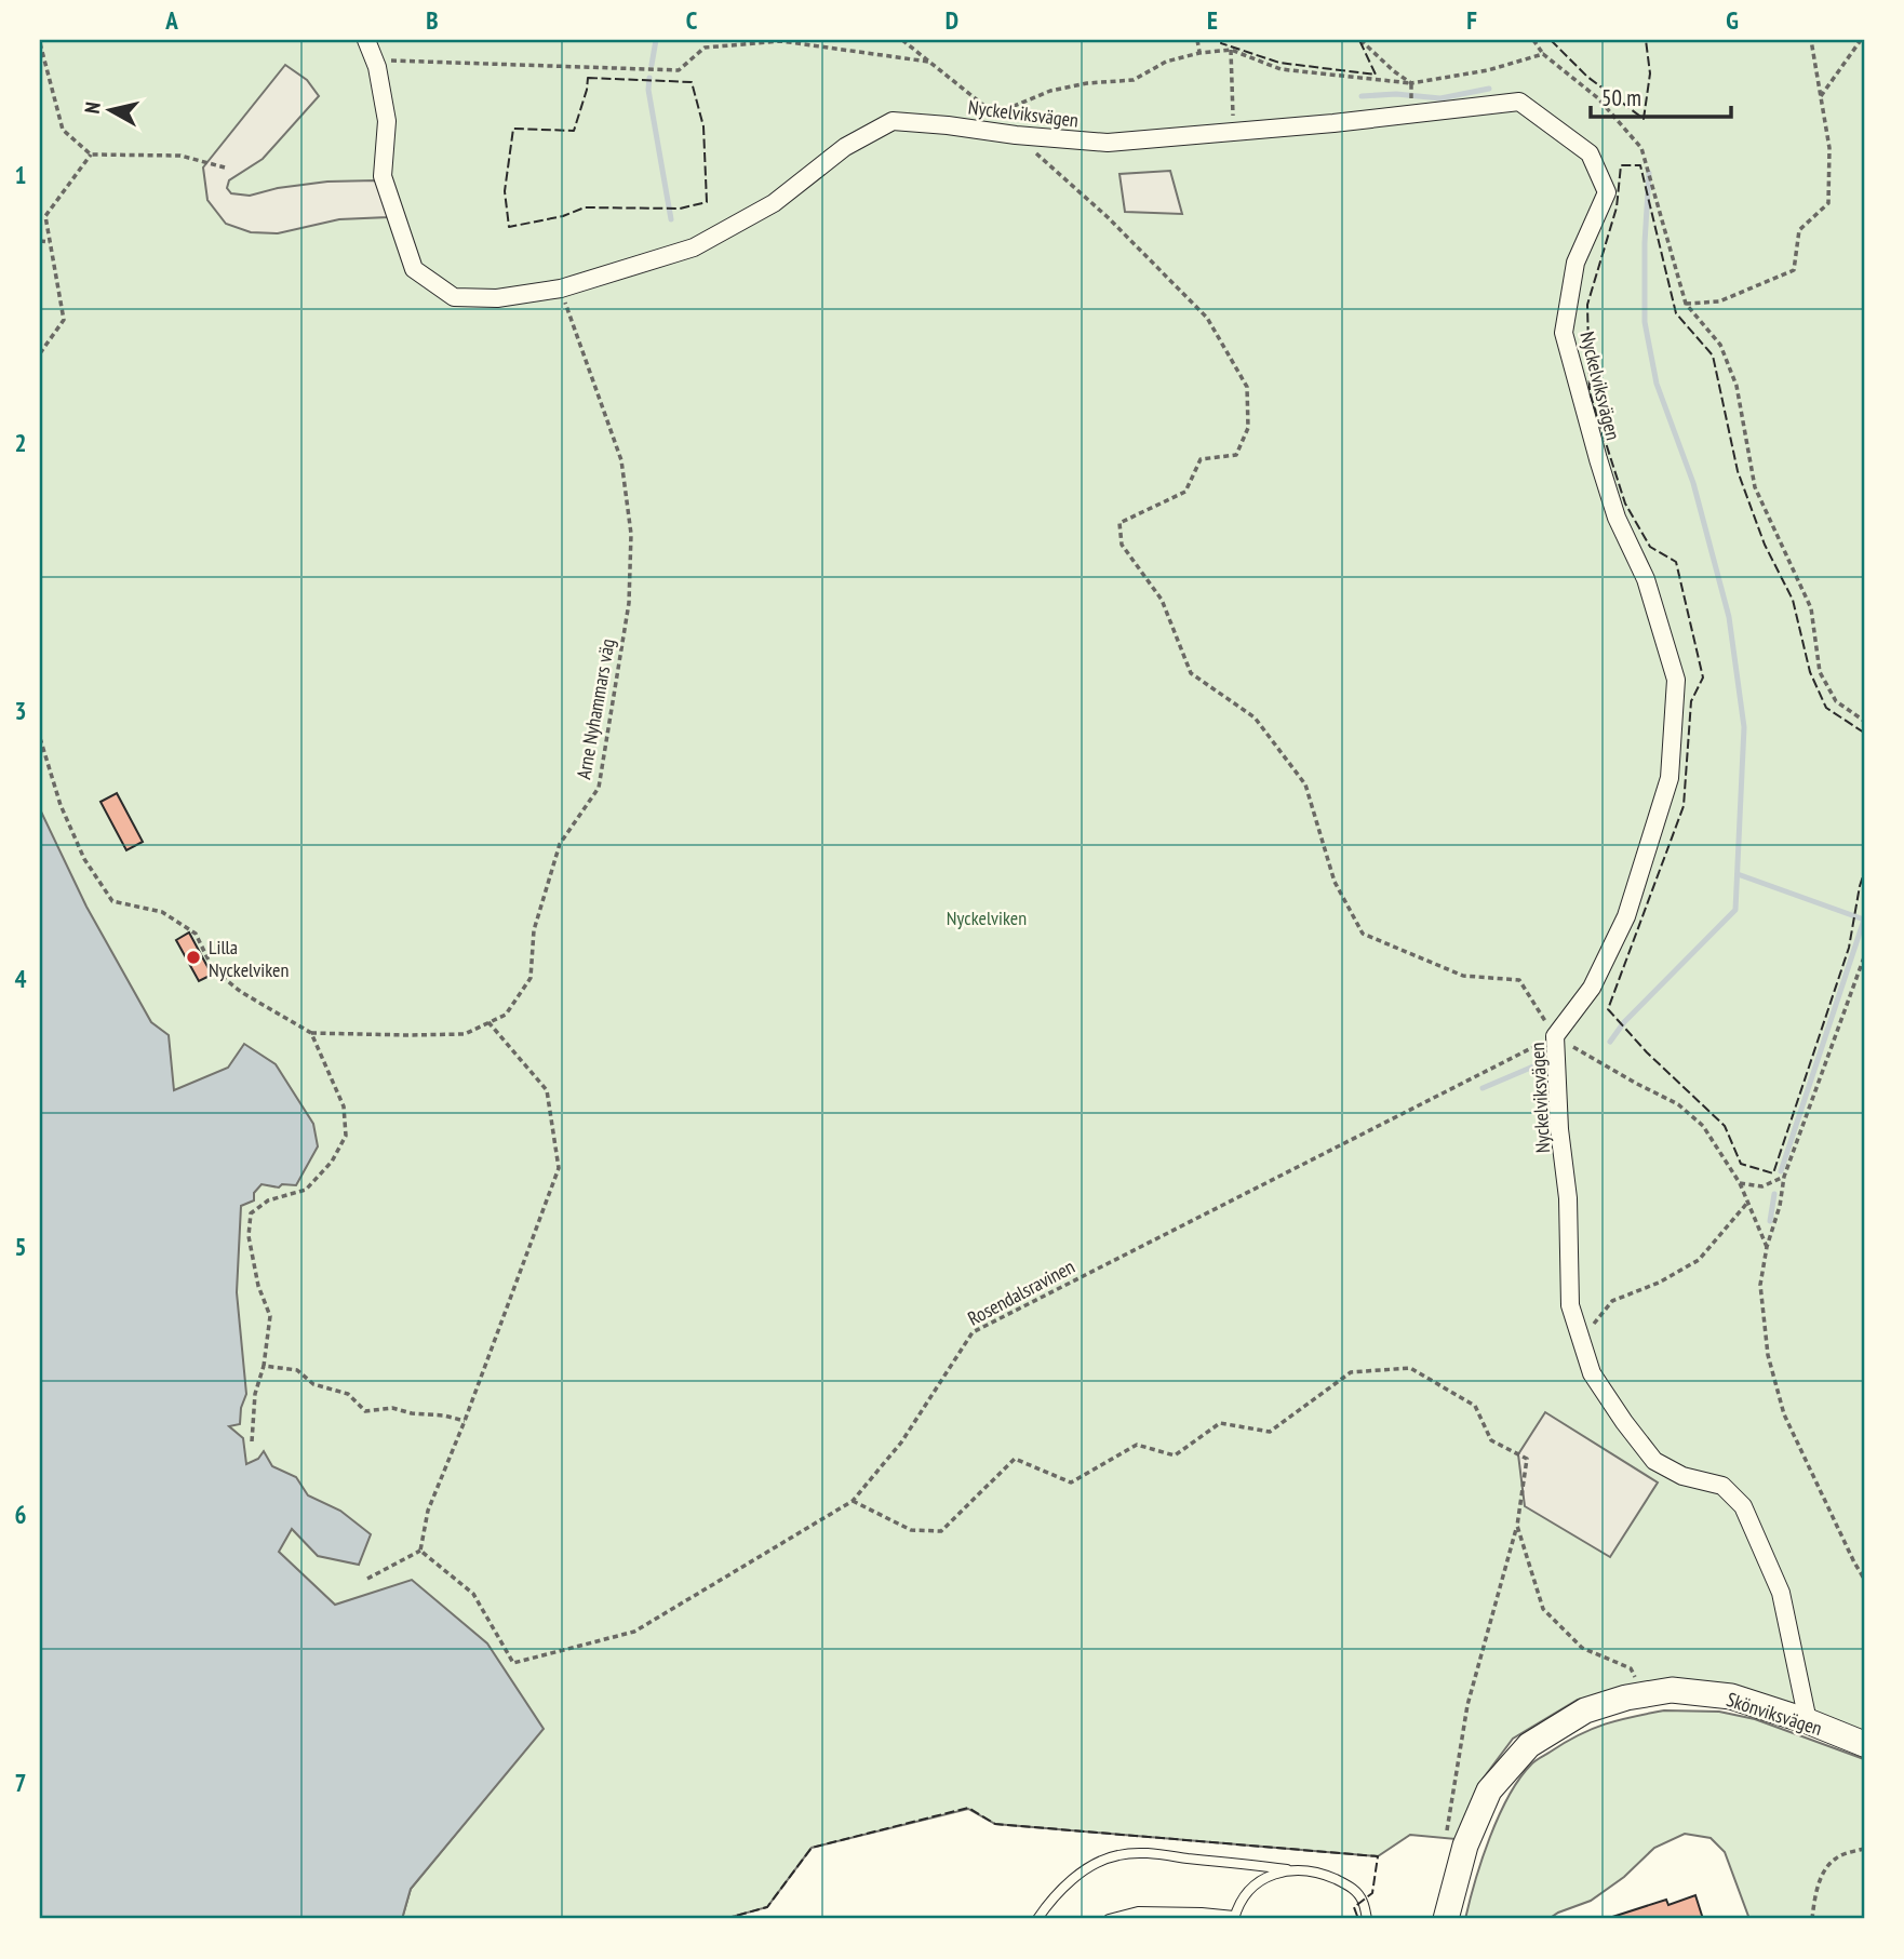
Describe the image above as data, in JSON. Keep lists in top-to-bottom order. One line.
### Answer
{"streets":{"street":["Nyckelviksvägen","Skönviksvägen"],"path":["Arne Nyhammars väg","Rosendalsravinen"]},"crossings":[["Nyckelviksvägen","Arne Nyhammars väg"],["Nyckelviksvägen","Rosendalsravinen"],["Nyckelviksvägen","Skönviksvägen"]],"parks":["Nyckelviken"],"places":["Lilla Nyckelviken"],"scale_bar":"50 m","north":"left","grid":{"columns":["A","B","C","D","E","F","G"],"rows":["1","2","3","4","5","6","7"]}}
